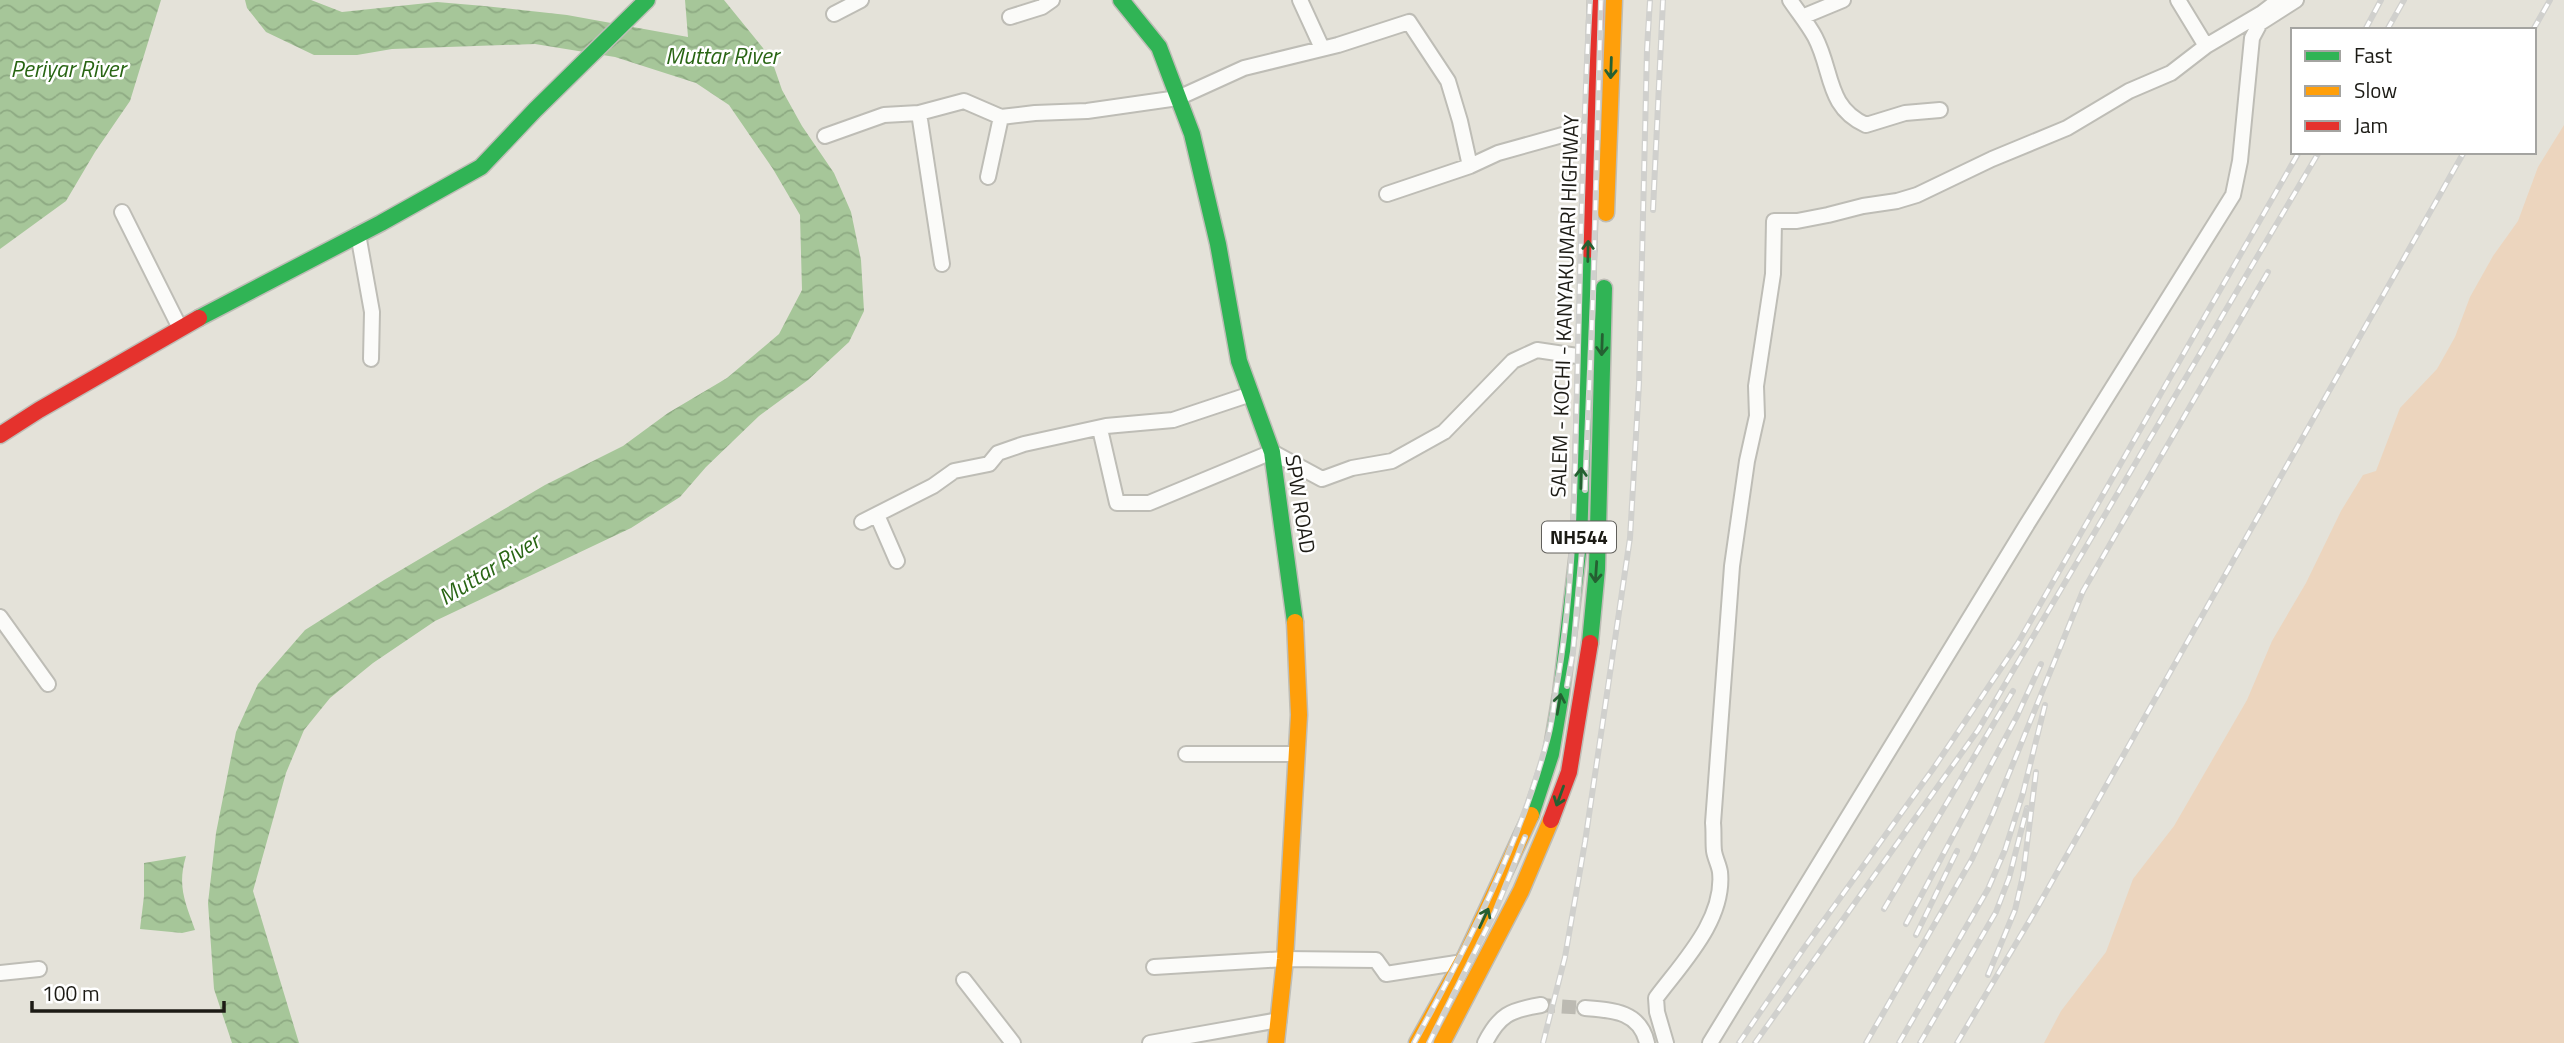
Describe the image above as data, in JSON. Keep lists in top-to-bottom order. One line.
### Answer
{"streets":{"main road":["SALEM - KOCHI - KANYAKUMARI HIGHWAY","SPW ROAD","NH544"]},"water":["Muttar River","Periyar River"],"legend":["Fast","Slow","Jam"],"scale_bar":"100 m"}
